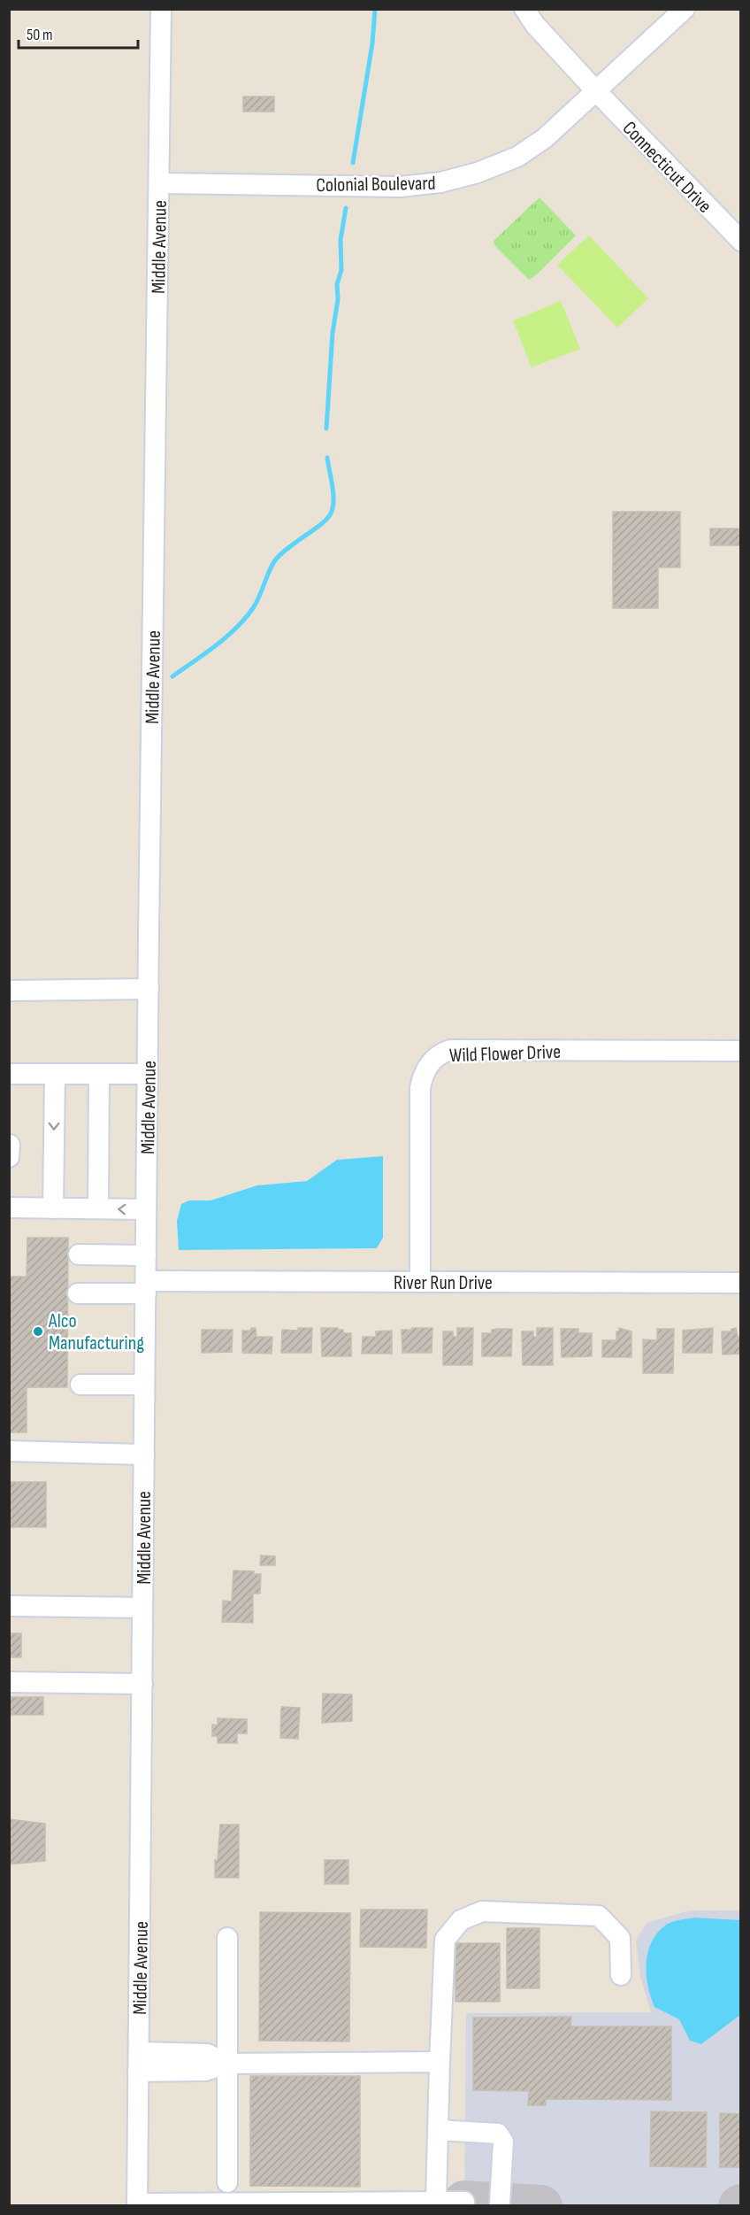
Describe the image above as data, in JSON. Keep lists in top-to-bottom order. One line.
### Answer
{"streets":{"street":["Connecticut Drive","Colonial Boulevard","Middle Avenue","Wild Flower Drive","River Run Drive"]},"crossings":[["Connecticut Drive","Colonial Boulevard"],["Colonial Boulevard","Middle Avenue"],["Middle Avenue","River Run Drive"],["Wild Flower Drive","River Run Drive"]],"places":["Alco Manufacturing"],"scale_bar":"50 m"}
